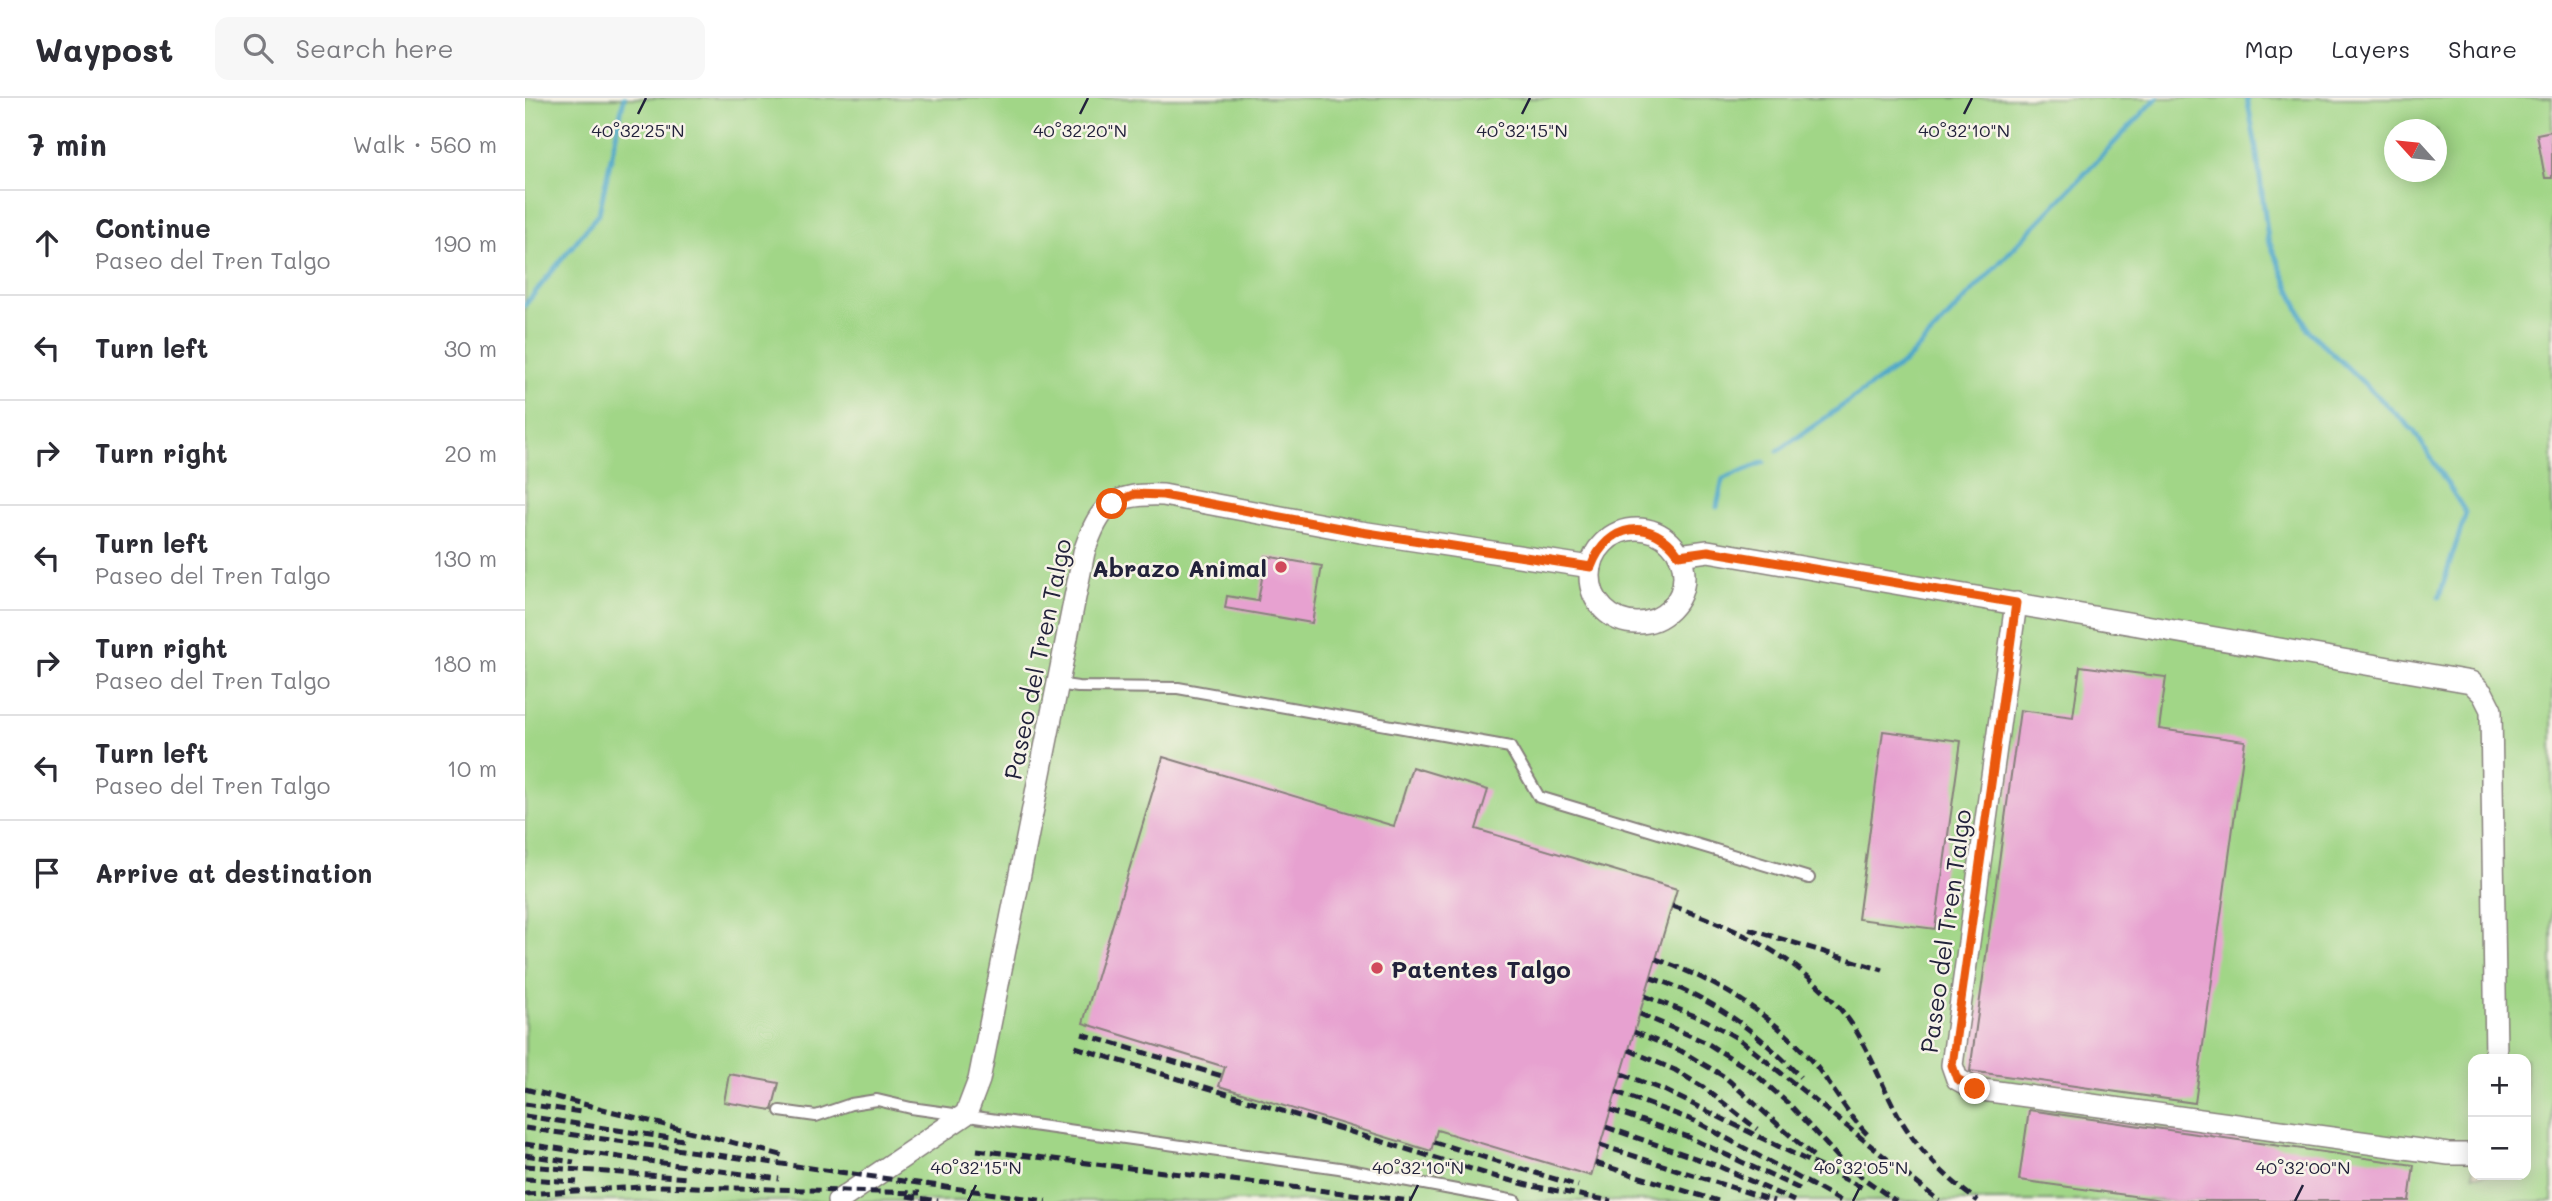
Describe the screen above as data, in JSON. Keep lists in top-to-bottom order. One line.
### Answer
{"streets":{"street":["Paseo del Tren Talgo"]},"places":["Abrazo Animal","Patentes Talgo"],"north":"top left","page":{"header":"Waypost","search":"Search here","nav":["Map","Layers","Share"],"heading":["7 min","Walk · 560 m"],"list":[["Continue","Paseo del Tren Talgo","190 m"],["Turn left","30 m"],["Turn right","20 m"],["Turn left","Paseo del Tren Talgo","130 m"],["Turn right","Paseo del Tren Talgo","180 m"],["Turn left","Paseo del Tren Talgo","10 m"],"Arrive at destination"],"map_buttons":["+","−"]},"coordinates":["40°32'25\"N","40°32'20\"N","40°32'15\"N","40°32'10\"N","40°32'05\"N","40°32'00\"N"]}
